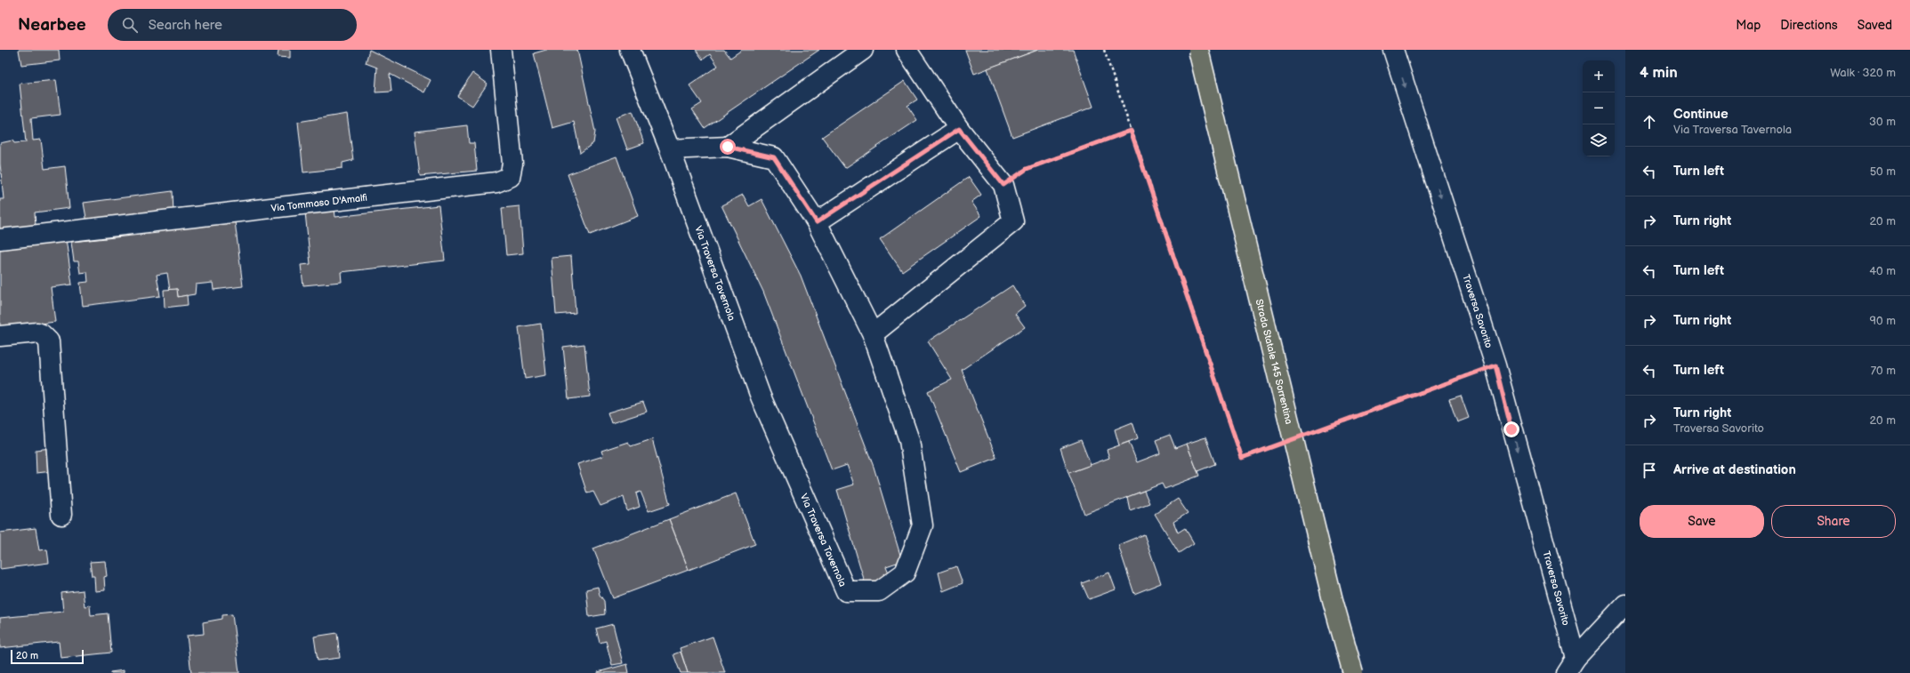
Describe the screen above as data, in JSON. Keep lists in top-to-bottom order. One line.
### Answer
{"streets":{"highway":["Strada Statale 145 Sorrentina"],"street":["Via Tommaso D'Amalfi","Via Traversa Tavernola","Traversa Savorito"]},"one_way":["Traversa Savorito"],"scale_bar":"20 m","page":{"header":"Nearbee","search":"Search here","nav":["Map","Directions","Saved"],"heading":["4 min","Walk · 320 m"],"map_buttons":["+","−"],"list":[["Continue","Via Traversa Tavernola","30 m"],["Turn left","50 m"],["Turn right","20 m"],["Turn left","40 m"],["Turn right","90 m"],["Turn left","70 m"],["Turn right","Traversa Savorito","20 m"],"Arrive at destination"],"buttons":["Save","Share"],"scale":"20 m"}}
